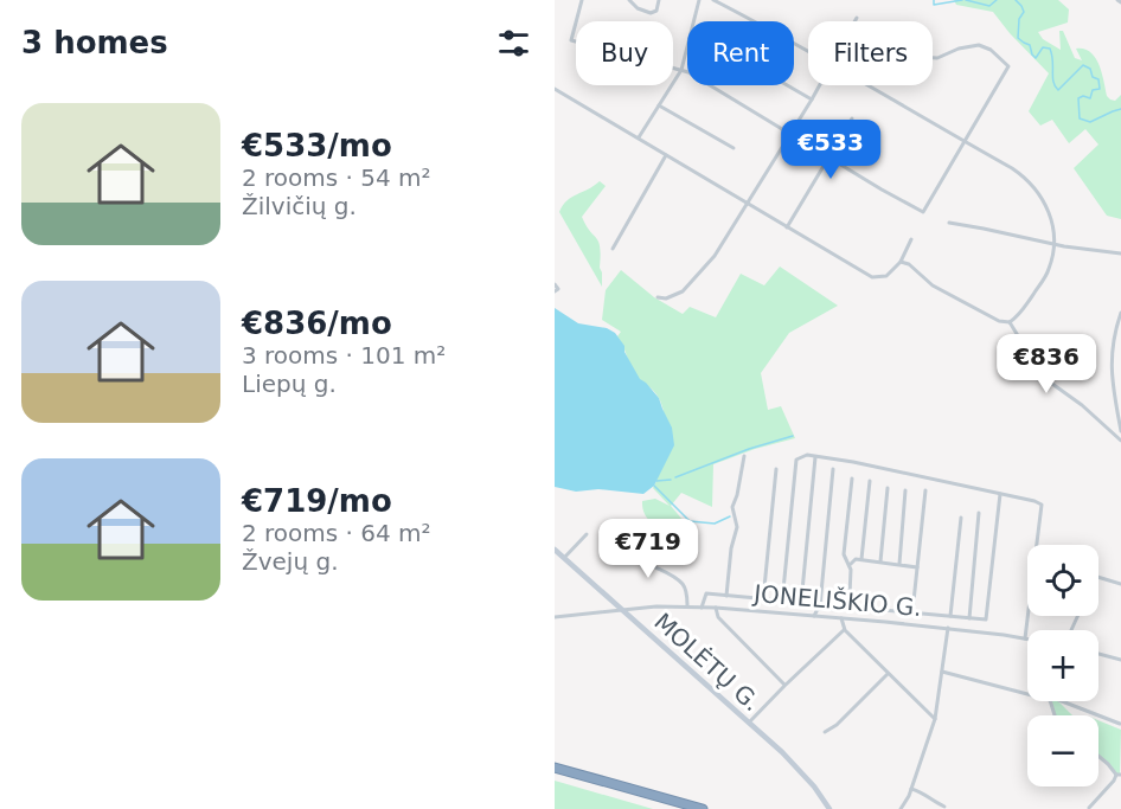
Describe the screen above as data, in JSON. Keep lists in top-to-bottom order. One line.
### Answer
{"streets":{"street":["JONELIŠKIO G.","MOLĖTŲ G."]},"crossings":[["JONELIŠKIO G.","MOLĖTŲ G."]],"page":{"heading":"3 homes","chip":["Buy","Rent","Filters"],"list":[{"name":"€533/mo","note":"2 rooms · 54 m² · Žilvičių g."},{"name":"€836/mo","note":"3 rooms · 101 m² · Liepų g."},{"name":"€719/mo","note":"2 rooms · 64 m² · Žvejų g."}],"price":["€533","€836","€719"],"map_buttons":["+","−"]}}
